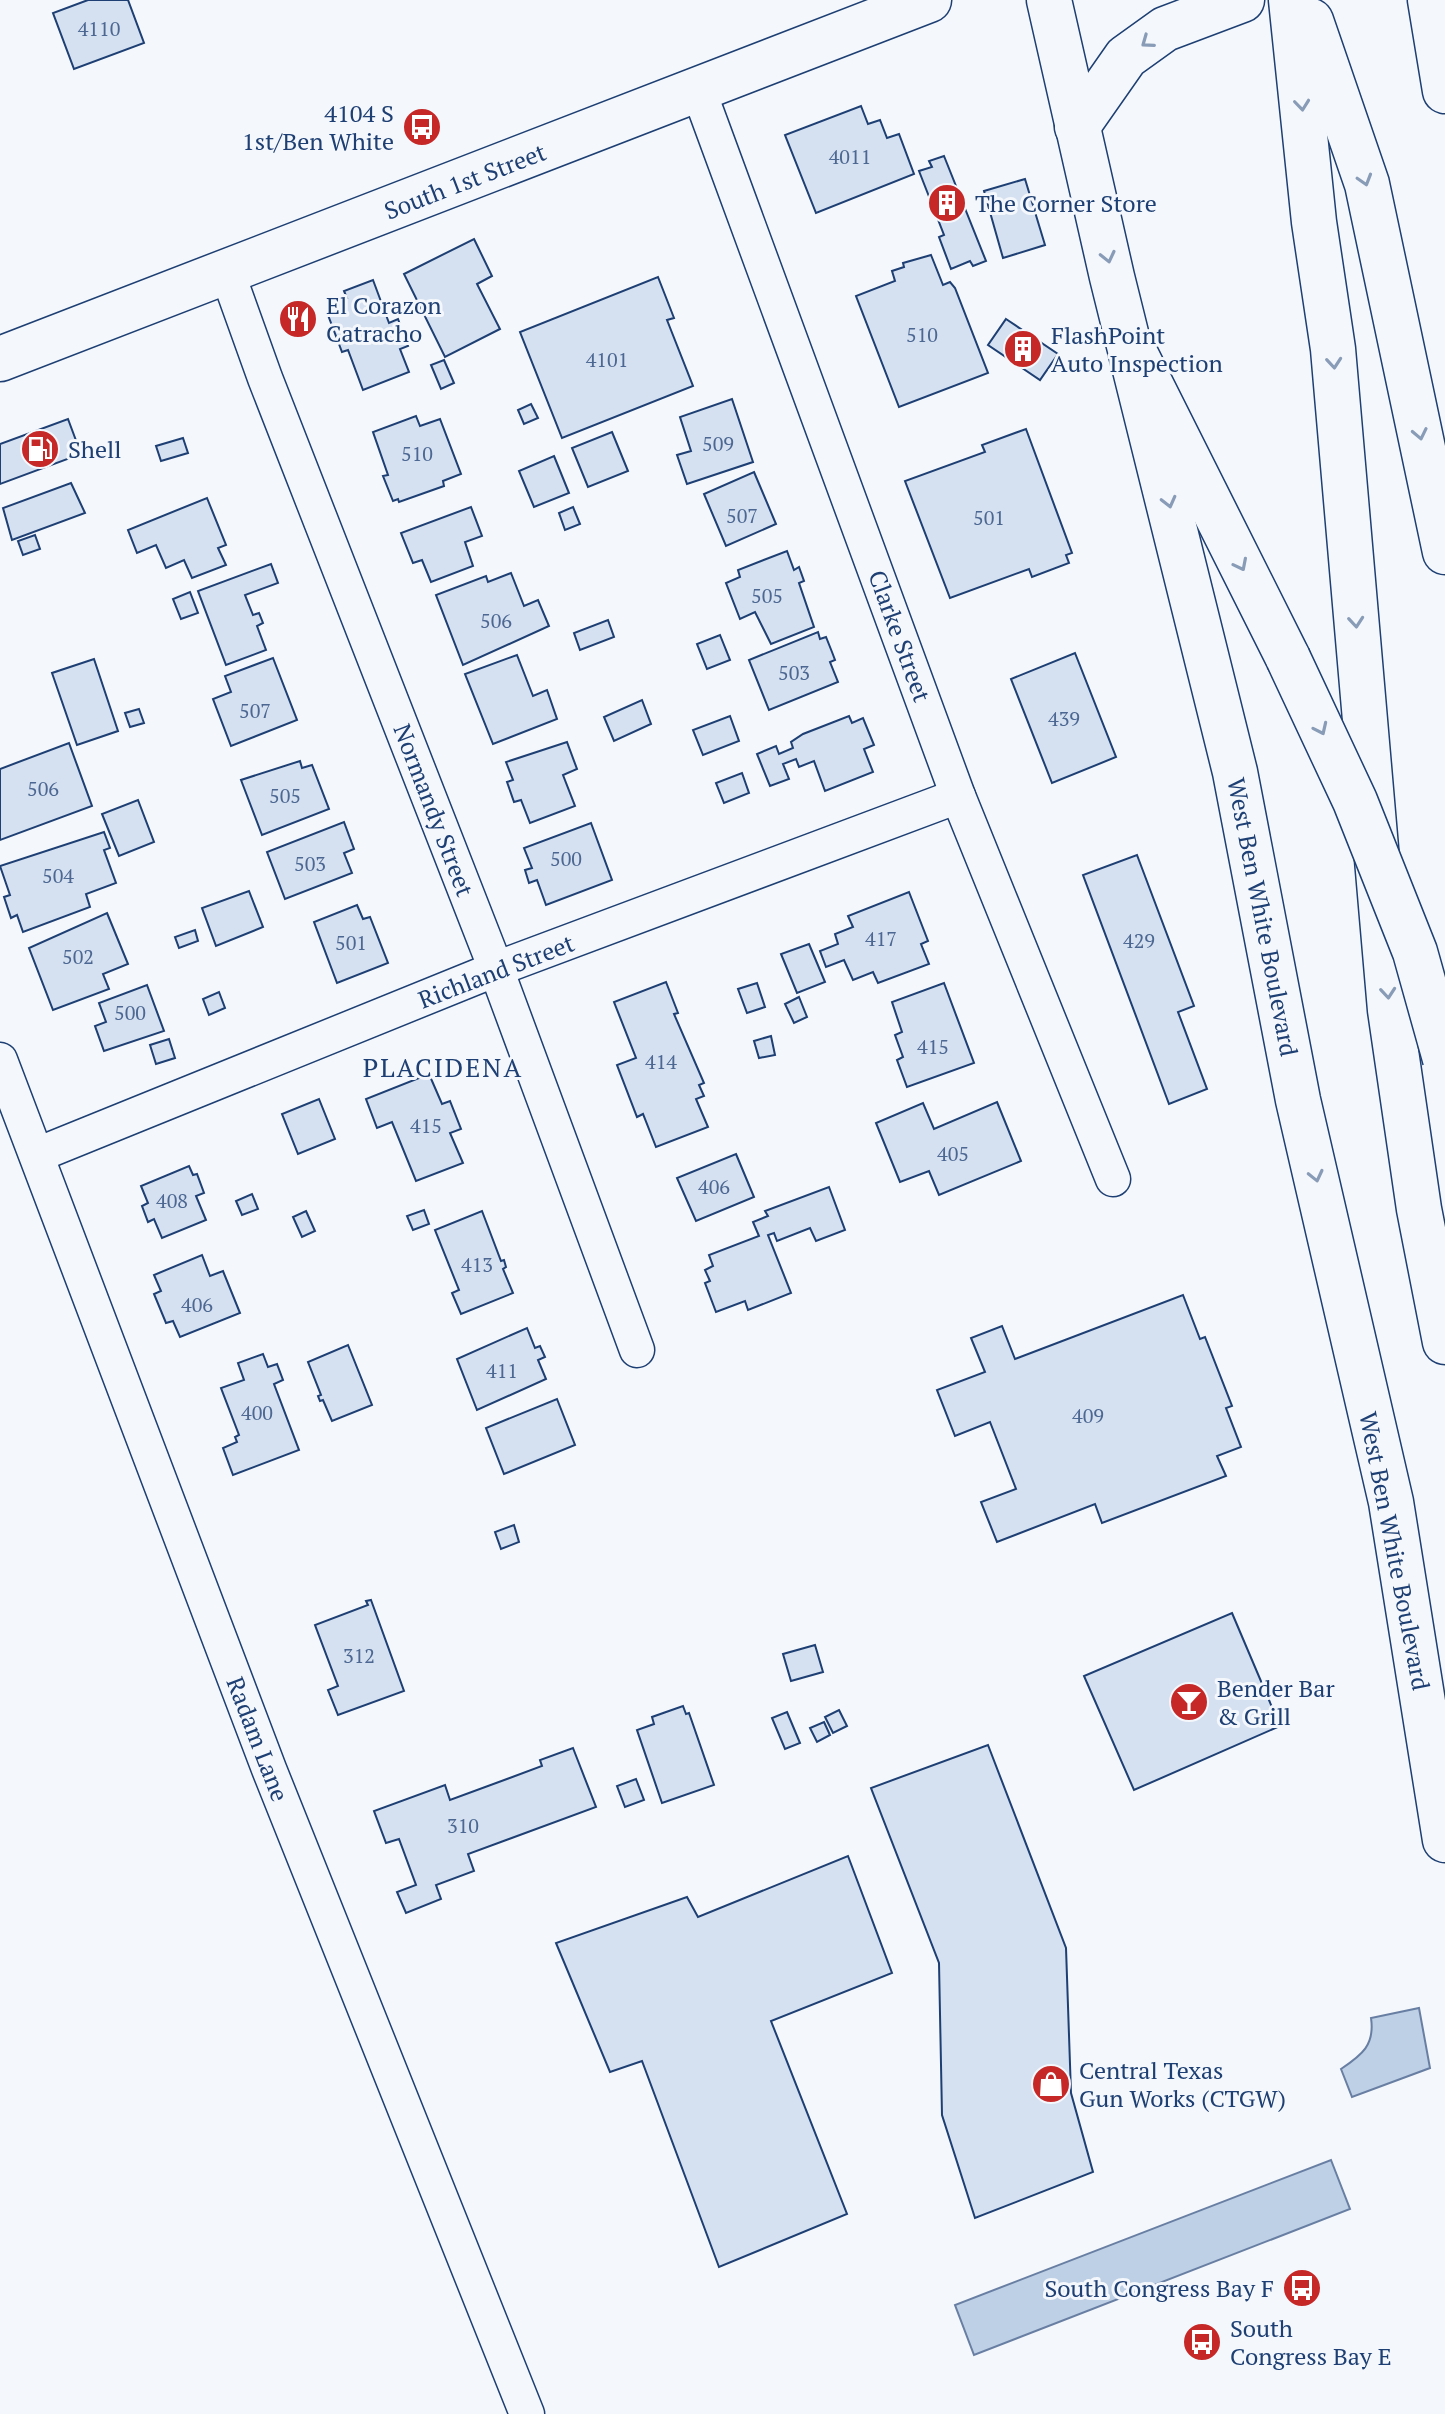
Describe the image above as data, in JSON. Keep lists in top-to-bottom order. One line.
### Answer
{"streets":{"main road":["South 1st Street","West Ben White Boulevard"],"street":["Clarke Street","Normandy Street","Richland Street","Radam Lane"]},"crossings":[["South 1st Street","Clarke Street"],["South 1st Street","Normandy Street"],["Clarke Street","Richland Street"],["Normandy Street","Richland Street"],["Richland Street","Radam Lane"]],"districts":["PLACIDENA"],"places":{"bus stop":["4104 S 1st/Ben White","South Congress Bay F","South Congress Bay E"],"building":["The Corner Store","FlashPoint Auto Inspection"],"restaurant":["El Corazon Catracho"],"fuel station":["Shell"],"bar":["Bender Bar & Grill"],"shop":["Central Texas Gun Works (CTGW)"]},"house_numbers":["4110","4011","510","4101","509","510","507","501","505","506","503","507","439","506","505","500","503","504","417","429","501","502","500","415","414","415","405","406","408","413","406","411","400","409","312","310"]}
